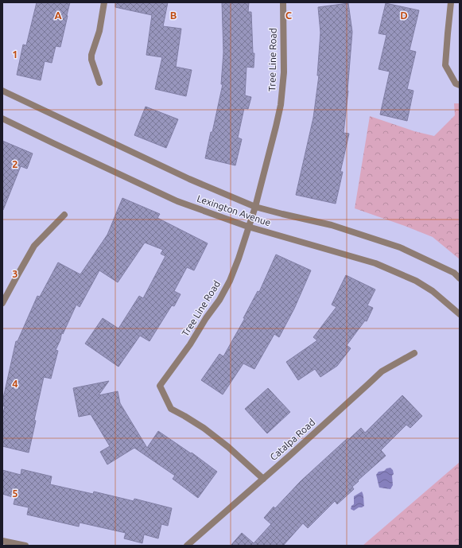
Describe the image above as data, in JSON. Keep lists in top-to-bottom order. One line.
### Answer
{"streets":{"street":["Tree Line Road","Lexington Avenue","Catalpa Road"]},"crossings":[["Tree Line Road","Lexington Avenue"],["Tree Line Road","Catalpa Road"]],"grid":{"columns":["A","B","C","D"],"rows":["1","2","3","4","5"]}}
